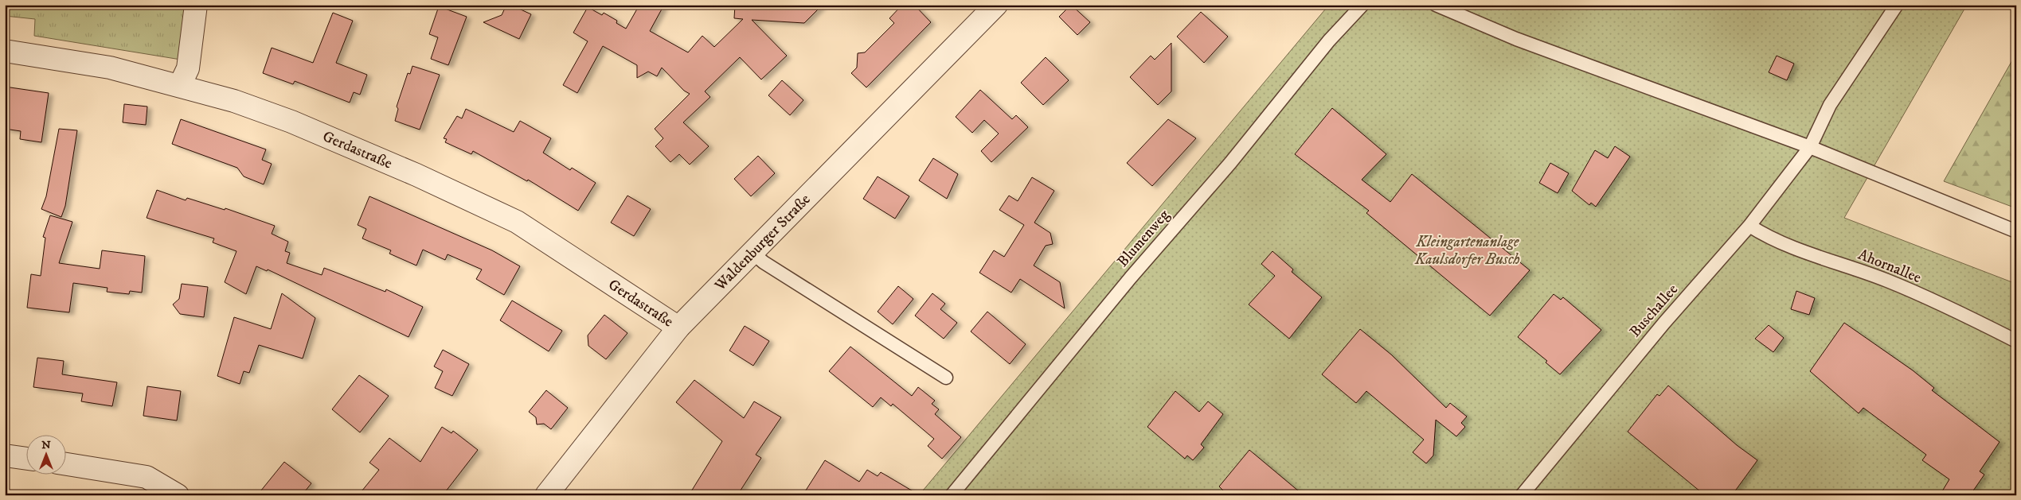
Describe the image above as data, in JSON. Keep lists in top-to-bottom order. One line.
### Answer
{"streets":{"street":["Gerdastraße","Waldenburger Straße"],"lane":["Blumenweg","Ahornallee","Buschallee"]},"crossings":[["Gerdastraße","Waldenburger Straße"],["Ahornallee","Buschallee"]],"parks":["Kleingartenanlage Kaulsdorfer Busch"],"north":"top"}
